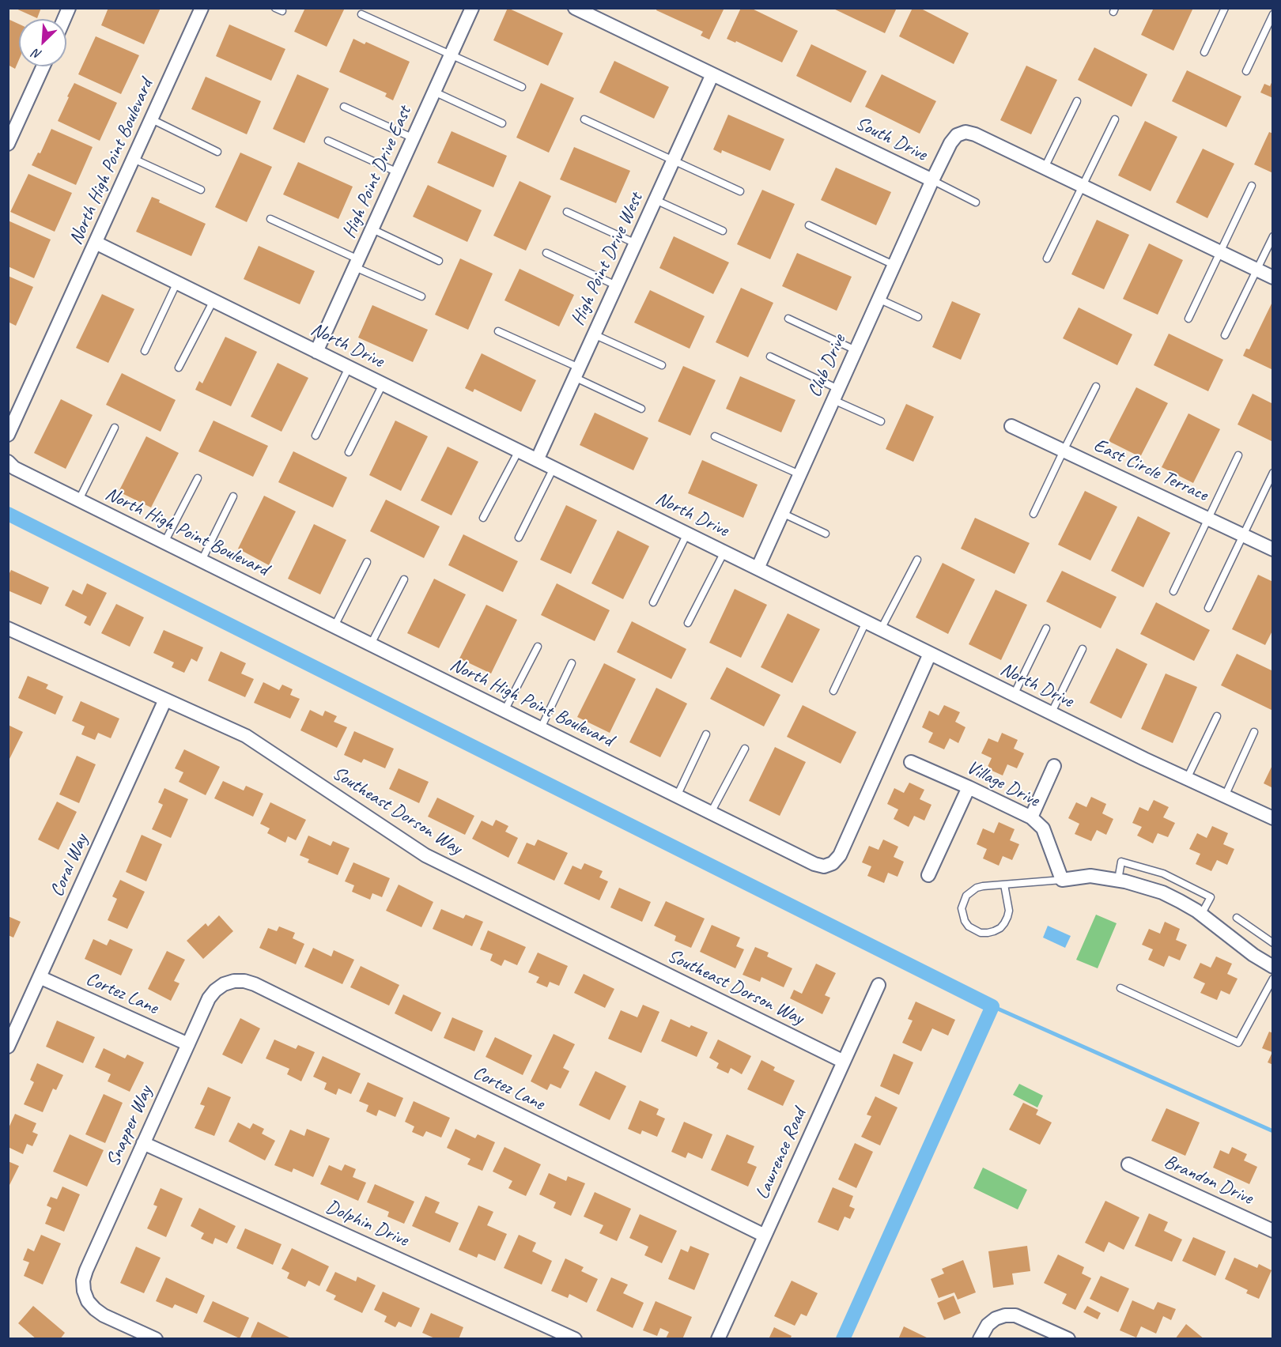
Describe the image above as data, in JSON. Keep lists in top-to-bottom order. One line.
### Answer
{"streets":{"street":["South Drive","North High Point Boulevard","High Point Drive East","High Point Drive West","North Drive","Club Drive","East Circle Terrace","Village Drive","Southeast Dorson Way","Coral Way","Cortez Lane","Snapper Way","Lawrence Road","Brandon Drive","Dolphin Drive"]},"crossings":[["South Drive","High Point Drive West"],["South Drive","Club Drive"],["North High Point Boulevard","North Drive"],["High Point Drive East","North Drive"],["High Point Drive West","North Drive"],["North Drive","Club Drive"],["Southeast Dorson Way","Coral Way"],["Southeast Dorson Way","Lawrence Road"],["Coral Way","Cortez Lane"],["Cortez Lane","Snapper Way"],["Cortez Lane","Lawrence Road"],["Snapper Way","Dolphin Drive"]],"north":"bottom left"}
